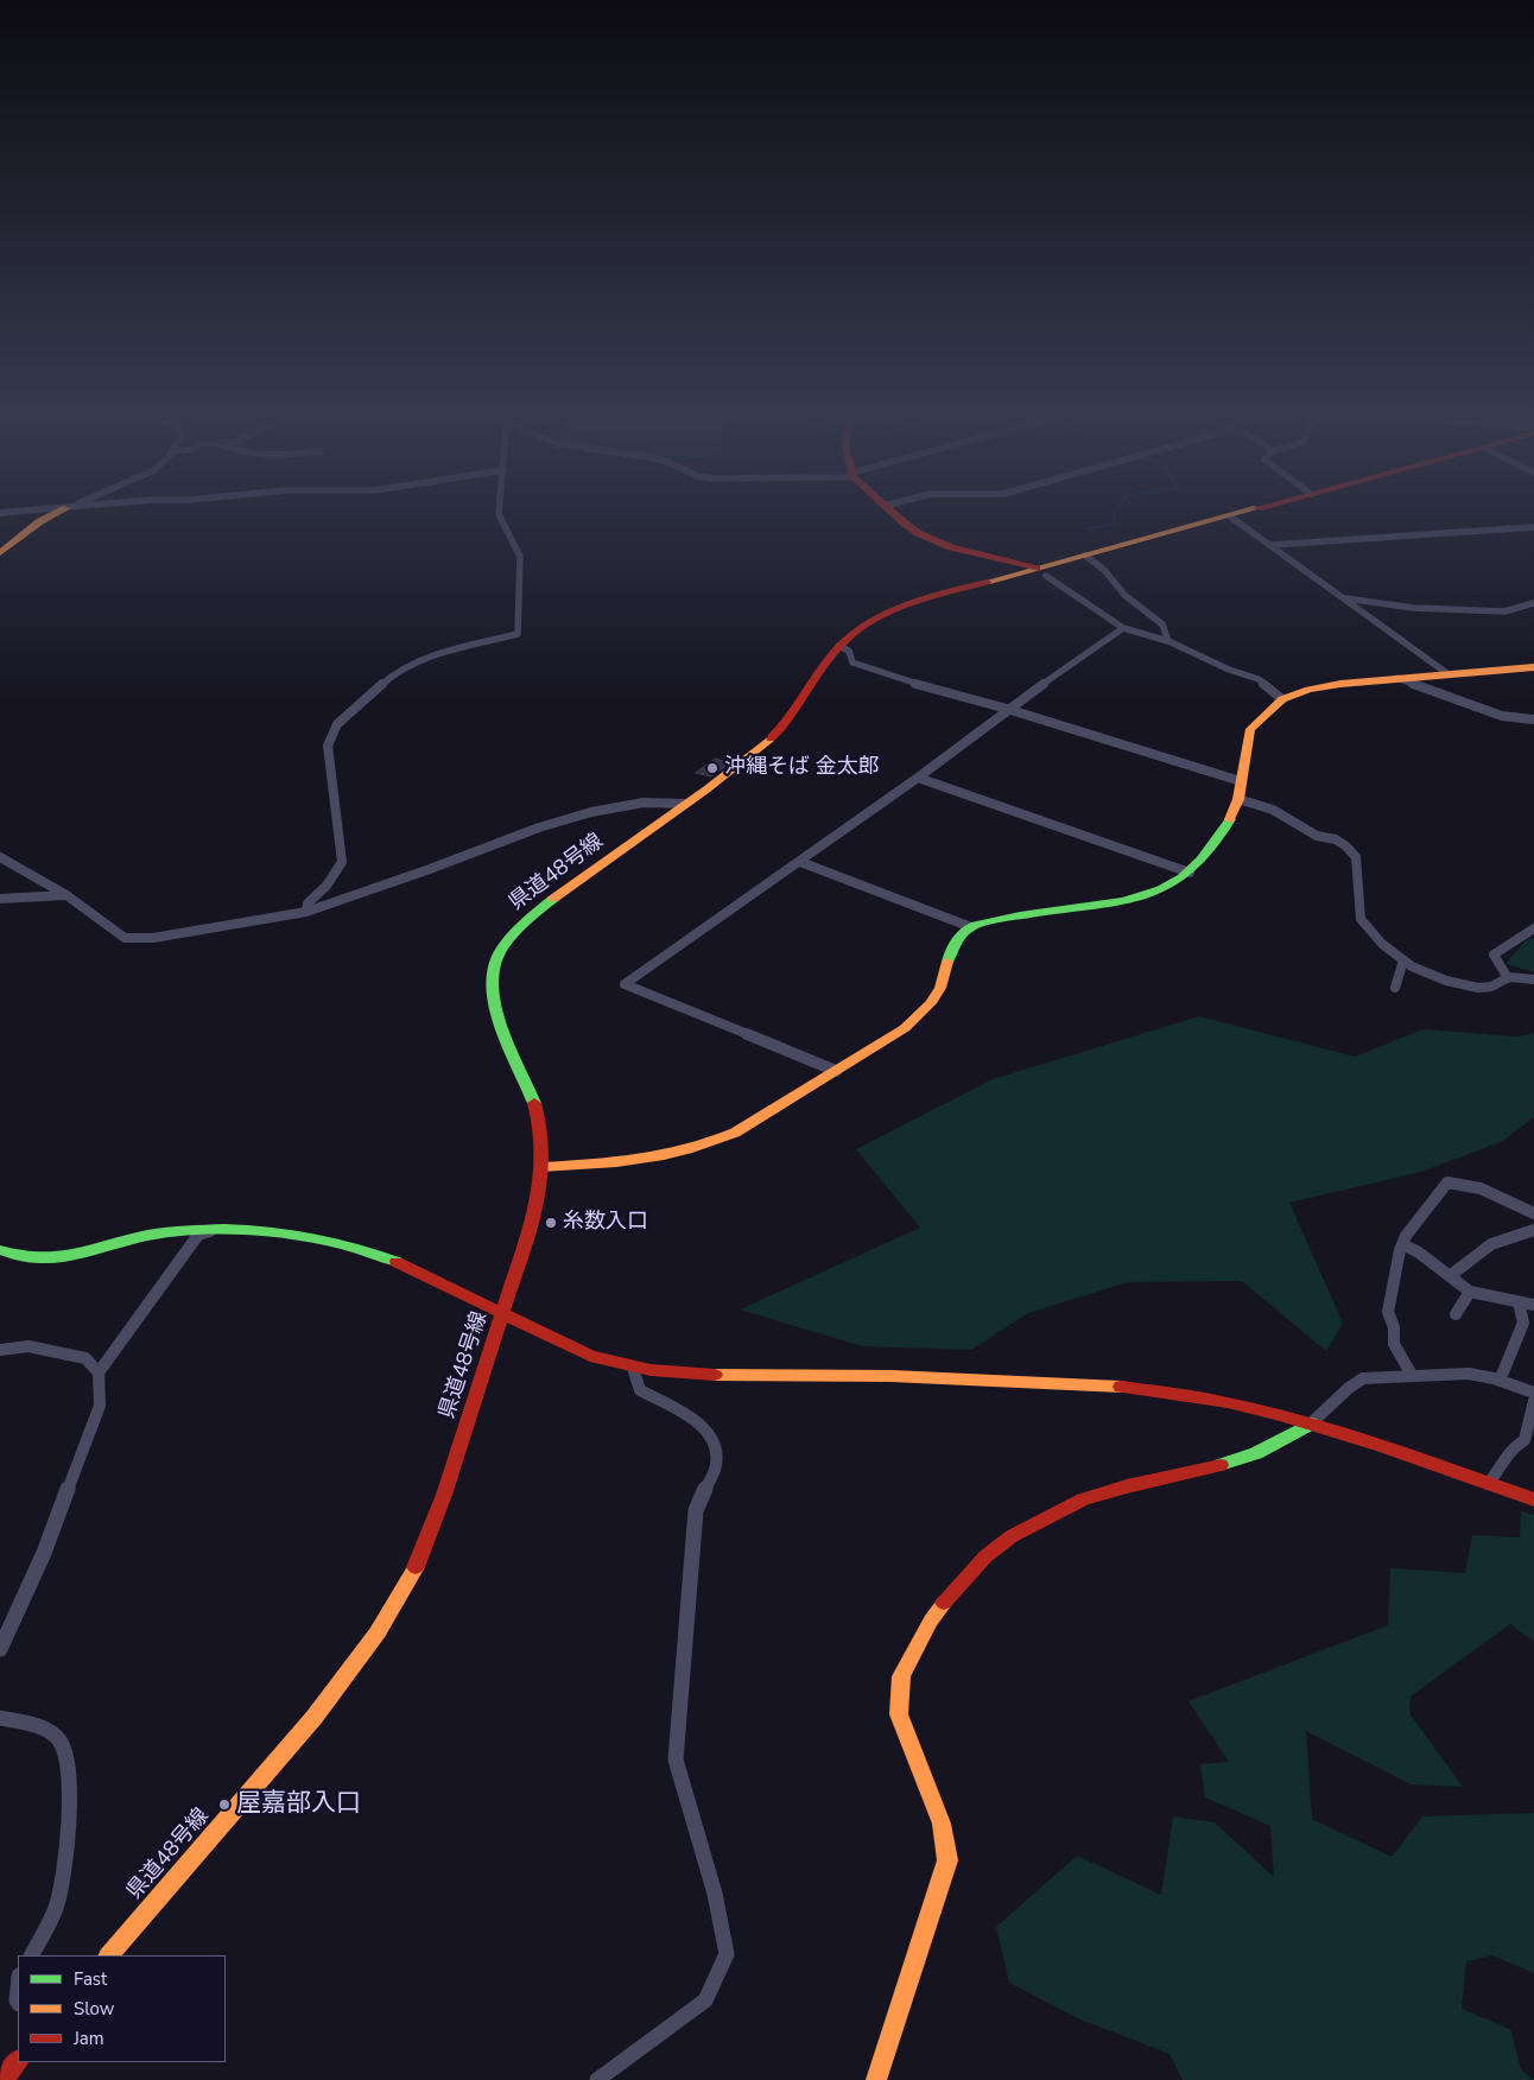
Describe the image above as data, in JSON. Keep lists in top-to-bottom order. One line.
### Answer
{"streets":{"street":["県道48号線"]},"places":["沖縄そば 金太郎","糸数入口","屋嘉部入口"],"legend":["Fast","Slow","Jam"]}
